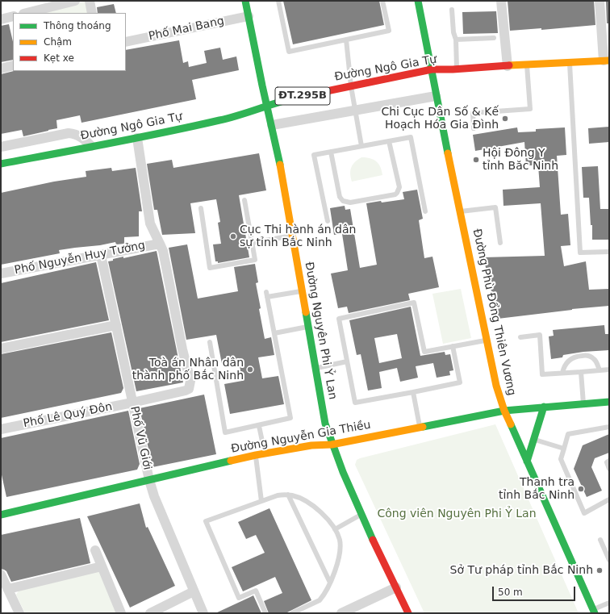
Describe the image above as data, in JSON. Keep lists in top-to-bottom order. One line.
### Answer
{"streets":{"street":["Phố Mai Bang","Đường Ngô Gia Tự","ĐT.295B","Phố Nguyễn Huy Tưởng","Đường Phù Đổng Thiên Vương","Đường Nguyên Phi Ỷ Lan","Phố Lê Quý Đôn","Đường Nguyễn Gia Thiều","Phố Vũ Giới"]},"crossings":[["Phố Mai Bang","Đường Nguyên Phi Ỷ Lan"],["Đường Ngô Gia Tự","Phố Nguyễn Huy Tưởng"],["Đường Ngô Gia Tự","Đường Phù Đổng Thiên Vương"],["Đường Ngô Gia Tự","Đường Nguyên Phi Ỷ Lan"],["Phố Nguyễn Huy Tưởng","Phố Lê Quý Đôn"],["Phố Nguyễn Huy Tưởng","Phố Vũ Giới"],["Đường Phù Đổng Thiên Vương","Đường Nguyễn Gia Thiều"],["Đường Nguyên Phi Ỷ Lan","Đường Nguyễn Gia Thiều"],["Phố Lê Quý Đôn","Phố Vũ Giới"],["Đường Nguyễn Gia Thiều","Phố Vũ Giới"]],"parks":["Công viên Nguyên Phi Ỷ Lan"],"places":["Chi Cục Dân Số & Kế Hoạch Hóa Gia Đình","Hội Đông Y tỉnh Băc Ninh","Cục Thi hành án dân sự tỉnh Bắc Ninh","Toà án Nhân dân thành phố Bắc Ninh","Thanh tra tỉnh Bắc Ninh","Sở Tư pháp tỉnh Bắc Ninh"],"legend":["Thông thoáng","Chậm","Kẹt xe"],"scale_bar":"50 m"}
